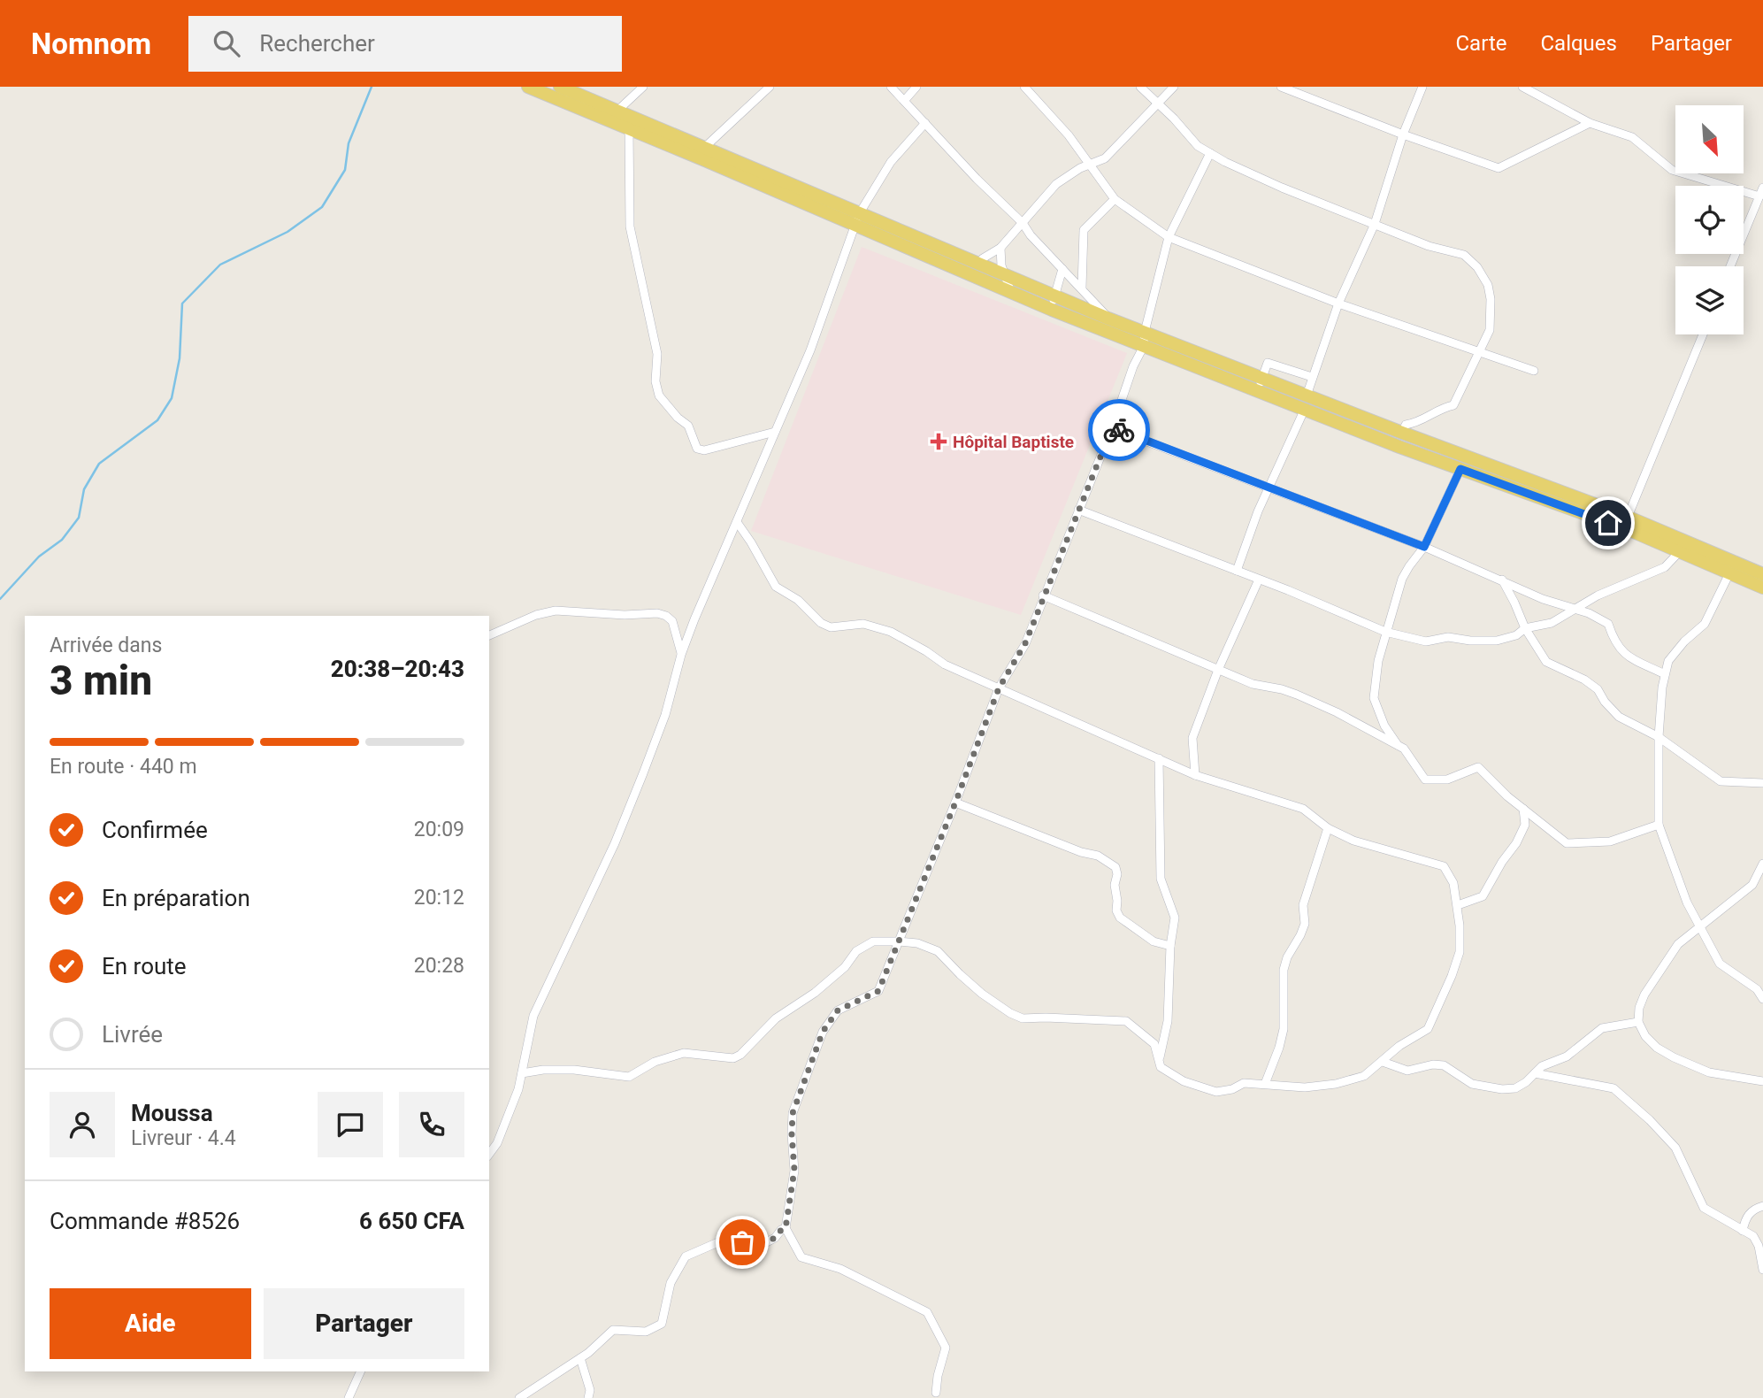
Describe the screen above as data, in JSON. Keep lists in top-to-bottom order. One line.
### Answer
{"places":{"health":["Hôpital Baptiste"]},"north":"bottom right","page":{"header":"Nomnom","search":"Rechercher","nav":["Carte","Calques","Partager"],"heading":["3 min","Arrivée dans","20:38–20:43"],"panel":["Moussa","Livreur · 4.4","Commande #8526","6 650 CFA"],"bar":"En route · 440 m","list":[["Confirmée","20:09"],["En préparation","20:12"],["En route","20:28"],"Livrée"],"buttons":["Aide","Partager"]}}
